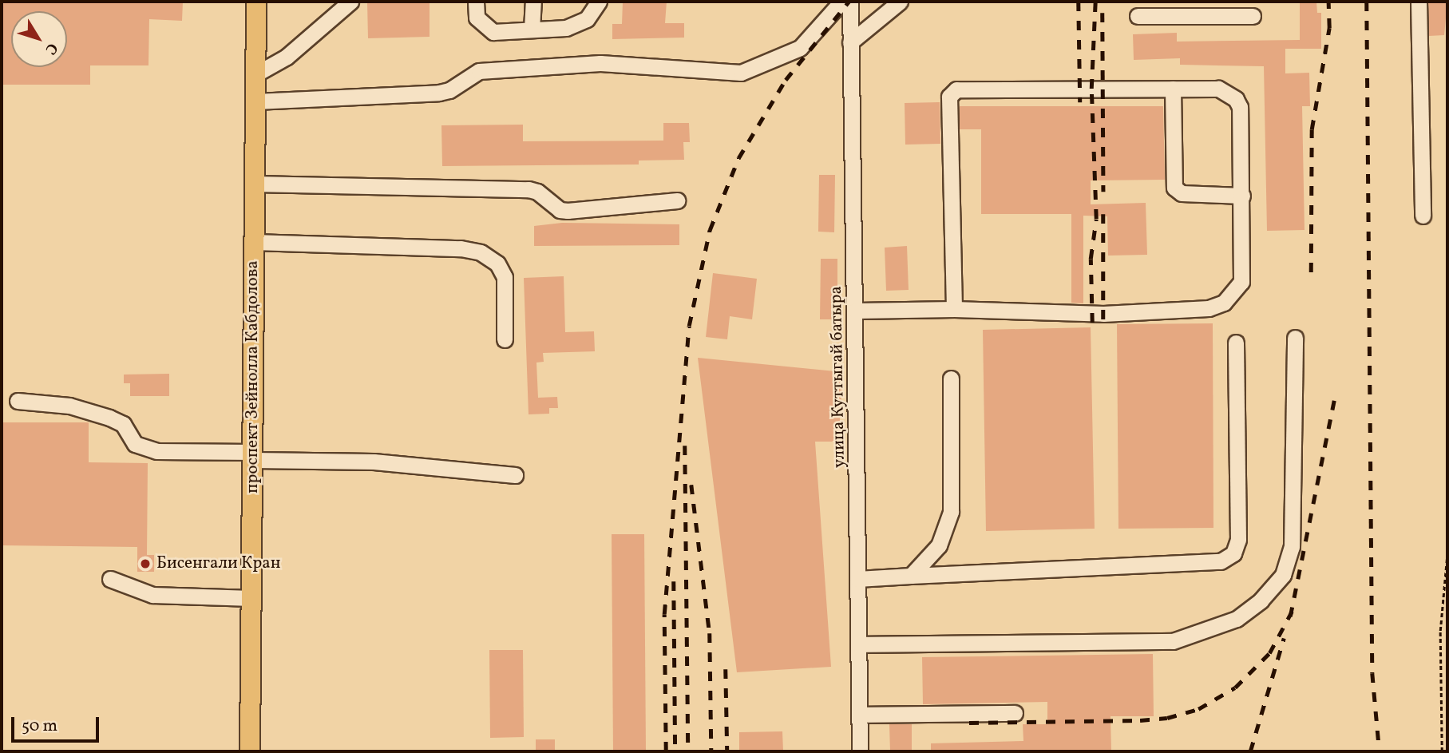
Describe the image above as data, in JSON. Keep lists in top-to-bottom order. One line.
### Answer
{"streets":{"main road":["проспект Зейнолла Кабдолова"],"street":["улица Куттыгай батыра"]},"places":["Бисенгали Кран"],"scale_bar":"50 m","north":"bottom right"}
